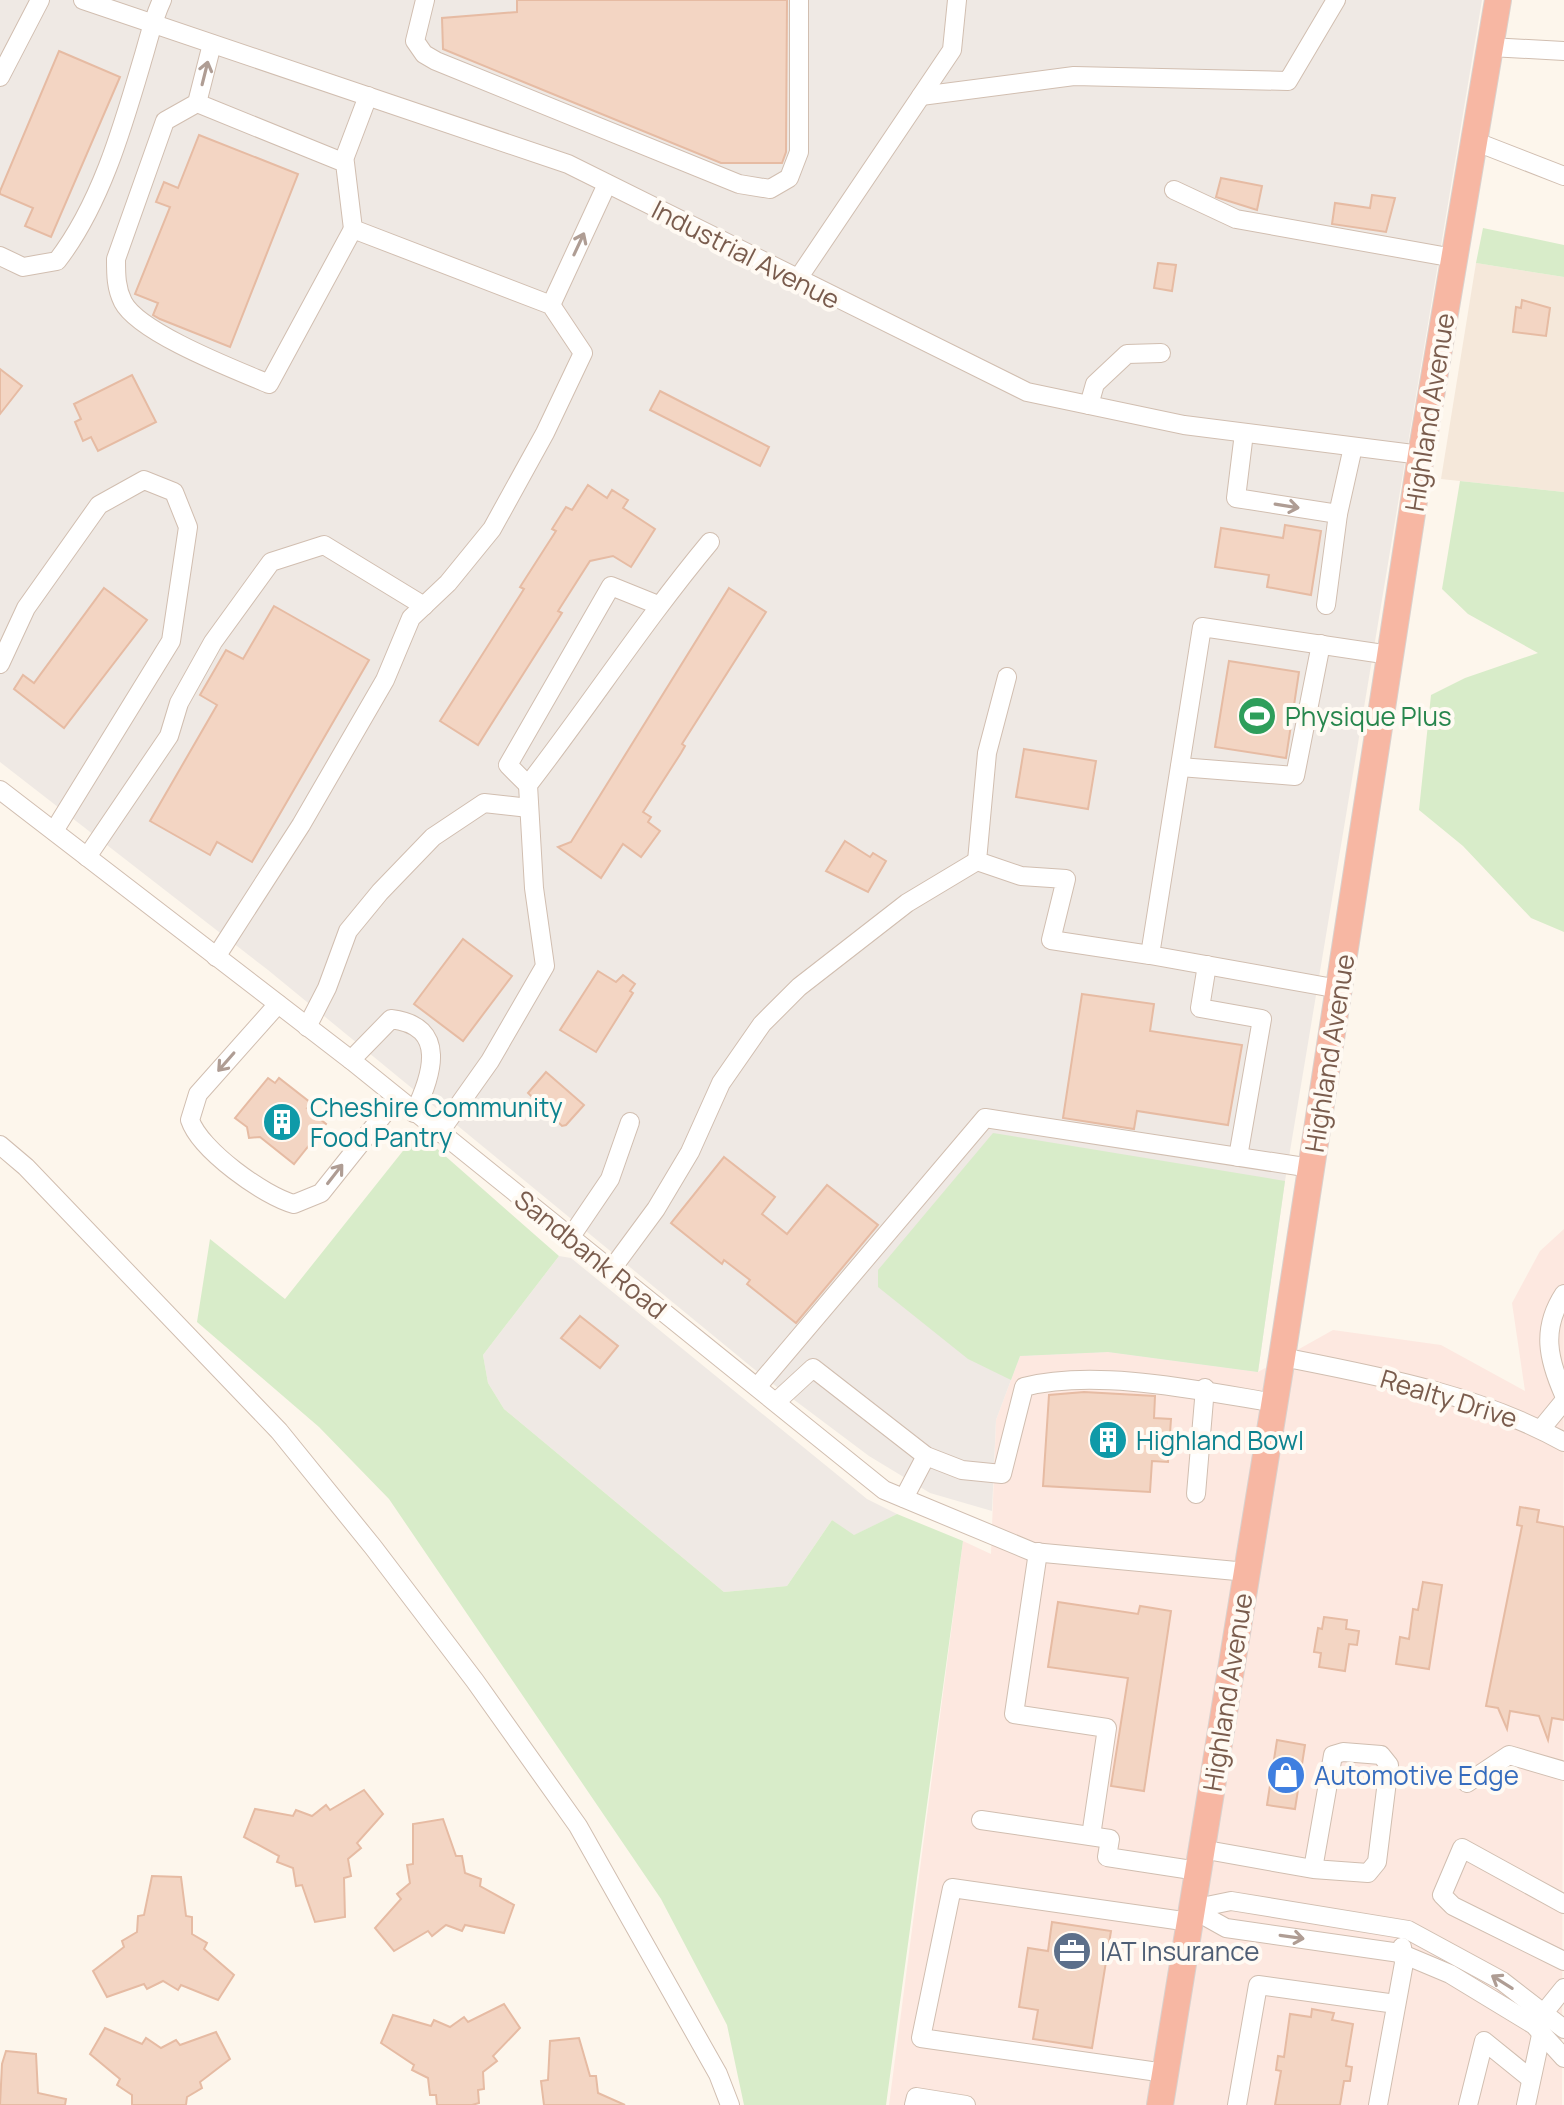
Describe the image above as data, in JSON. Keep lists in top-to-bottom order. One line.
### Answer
{"streets":{"highway":["Highland Avenue"],"street":["Industrial Avenue","Sandbank Road","Realty Drive"]},"crossings":[["Industrial Avenue","Highland Avenue"],["Highland Avenue","Sandbank Road"],["Highland Avenue","Realty Drive"]],"places":{"sports":["Physique Plus"],"building":["Cheshire Community Food Pantry","Highland Bowl"],"shop":["Automotive Edge"],"office":["IAT Insurance"]}}
